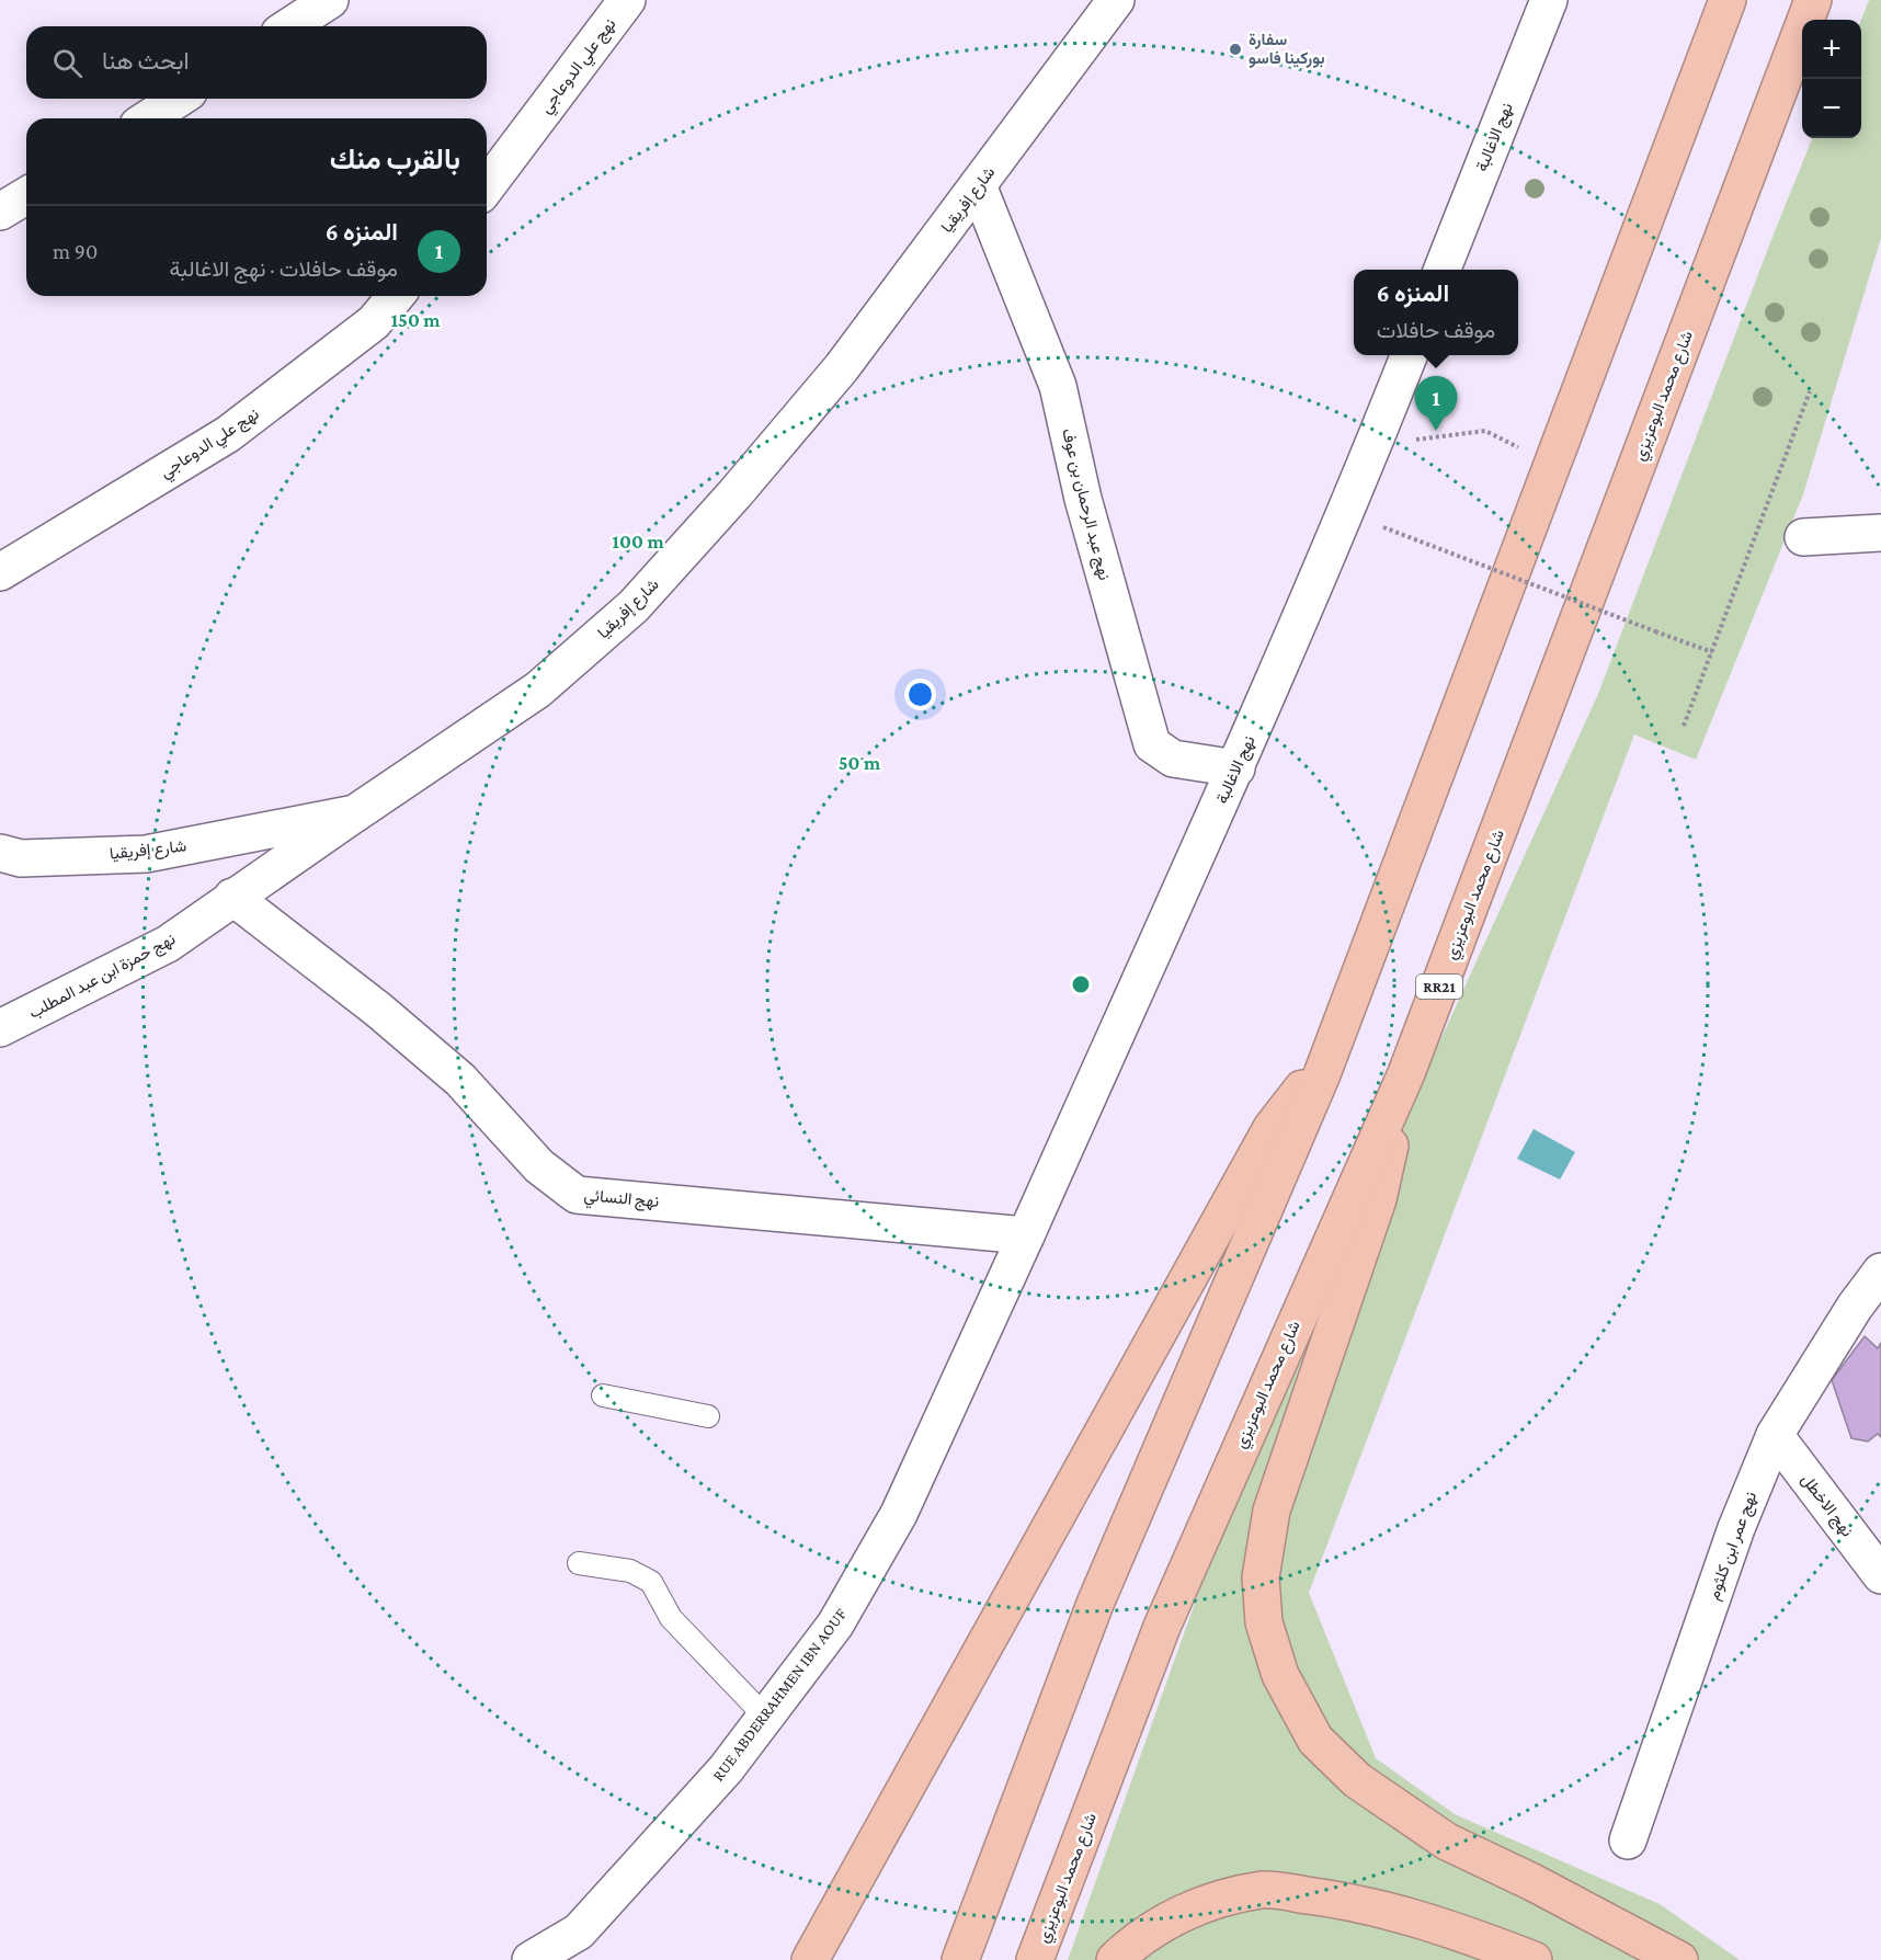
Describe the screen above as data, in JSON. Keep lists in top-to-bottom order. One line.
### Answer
{"streets":{"highway":["شارع محمد البوعزيزي","RR21"],"street":["نهج علي الدوعاجي","نهج الاغالبة","شارع إفريقيا","نهج عبد الرحمان بن عوف","نهج حمزة ابن عبد المطلب","نهج النسائي","نهج الاخطل","نهج عمر ابن كلثوم","RUE ABDERRAHMEN IBN AOUF"]},"crossings":[["نهج الاغالبة","نهج عبد الرحمان بن عوف"],["نهج الاغالبة","نهج النسائي"],["نهج الاغالبة","RUE ABDERRAHMEN IBN AOUF"],["شارع إفريقيا","نهج عبد الرحمان بن عوف"],["شارع إفريقيا","نهج حمزة ابن عبد المطلب"],["نهج حمزة ابن عبد المطلب","نهج النسائي"],["نهج النسائي","RUE ABDERRAHMEN IBN AOUF"],["نهج الاخطل","نهج عمر ابن كلثوم"]],"places":["سفارة بوركينا فاسو"],"page":{"map_buttons":["+","−"],"search":"ابحث هنا","heading":"بالقرب منك","list":[{"mark":"1","name":"المنزه 6","note":"موقف حافلات · نهج الاغالبة","value":"90 m"}],"popup":["المنزه 6","موقف حافلات"],"pins":"1"},"rings":["150 m","100 m","50 m"]}
